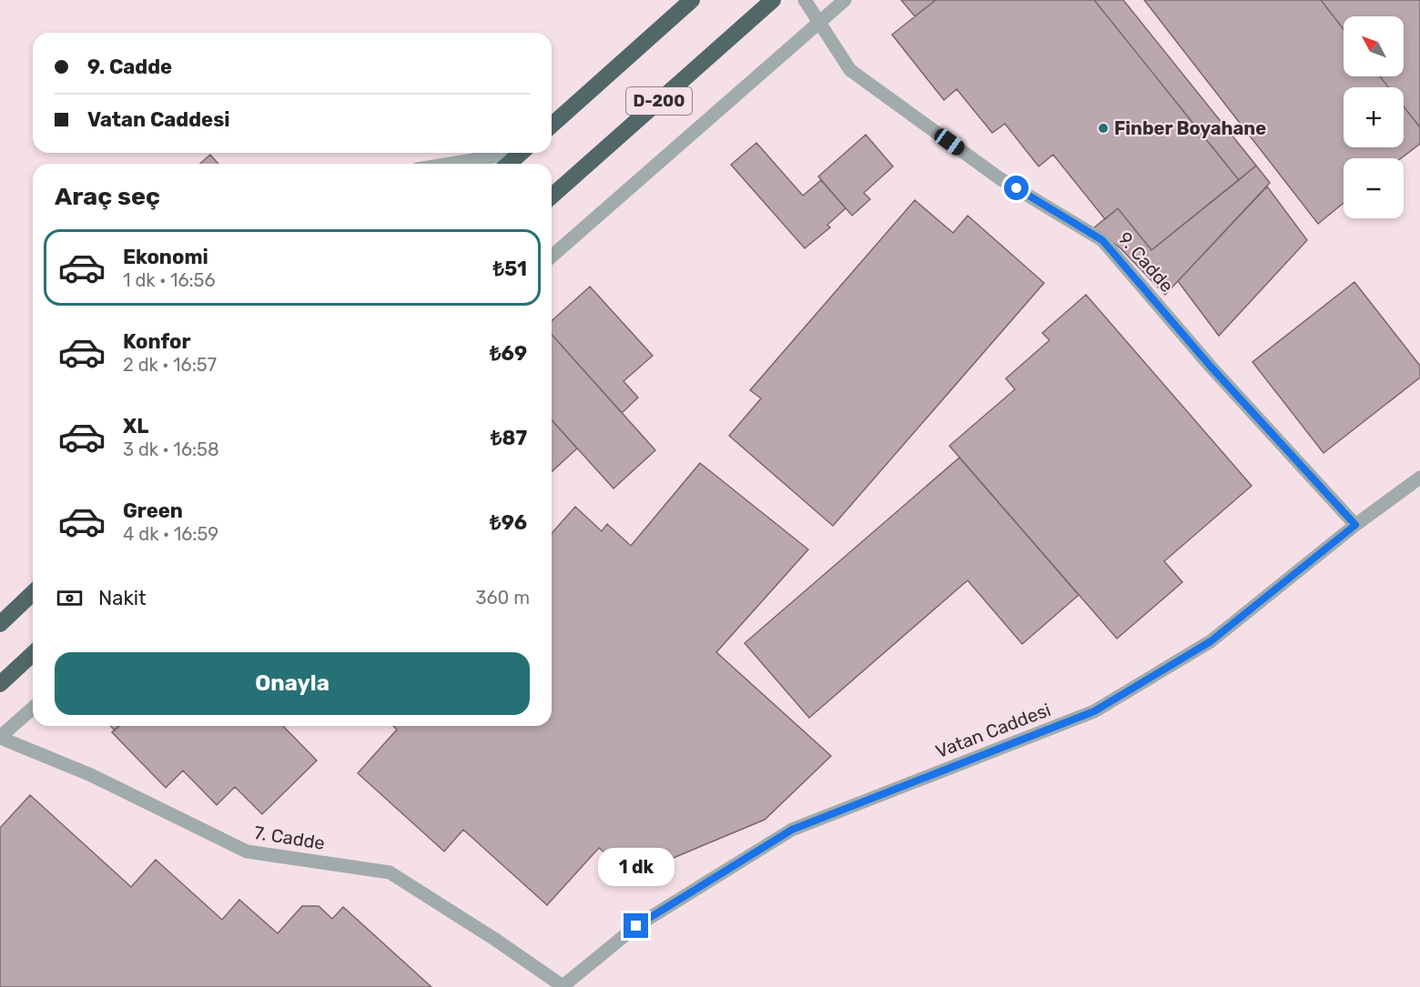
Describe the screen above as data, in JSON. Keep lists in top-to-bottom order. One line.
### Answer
{"streets":{"highway":["D-200"],"lane":["9. Cadde","Vatan Caddesi","7. Cadde"]},"crossings":[["9. Cadde","Vatan Caddesi"],["Vatan Caddesi","7. Cadde"]],"places":["Finber Boyahane"],"north":"top left","page":{"map_buttons":["+","−"],"banner":["9. Cadde","Vatan Caddesi"],"heading":"Araç seç","list":[{"name":"Ekonomi","note":"1 dk · 16:56","value":"₺51"},{"name":"Konfor","note":"2 dk · 16:57","value":"₺69"},{"name":"XL","note":"3 dk · 16:58","value":"₺87"},{"name":"Green","note":"4 dk · 16:59","value":"₺96"}],"pay":["Nakit","360 m"],"buttons":"Onayla","bubble":"1 dk"}}
